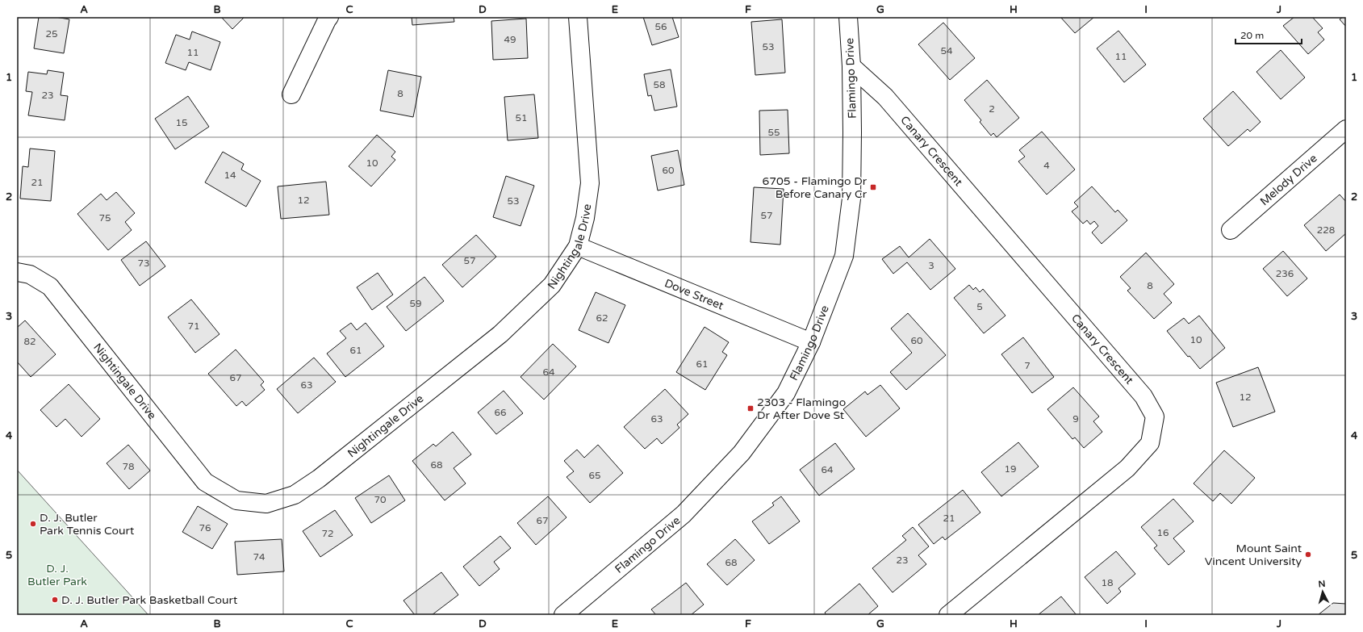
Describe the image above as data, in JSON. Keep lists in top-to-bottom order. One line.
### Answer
{"streets":{"street":["Flamingo Drive","Canary Crescent","Melody Drive","Nightingale Drive","Dove Street"]},"crossings":[["Flamingo Drive","Canary Crescent"],["Flamingo Drive","Dove Street"],["Nightingale Drive","Dove Street"]],"parks":["D. J. Butler Park"],"places":{"transit":["6705 - Flamingo Dr Before Canary Cr","2303 - Flamingo Dr After Dove St"],"other":["D. J. Butler Park Tennis Court","Mount Saint Vincent University","D. J. Butler Park Basketball Court"]},"house_numbers":["56","25","49","53","54","11","11","58","8","23","2","51","15","55","10","4","60","14","21","12","53","57","75","228","57","73","3","236","8","59","5","62","71","10","60","82","61","61","7","64","67","63","12","66","63","9","68","78","19","64","65","70","21","67","76","16","72","74","23","68","18"],"scale_bar":"20 m","north":"top","grid":{"columns":["A","B","C","D","E","F","G","H","I","J"],"rows":["1","2","3","4","5"]}}
